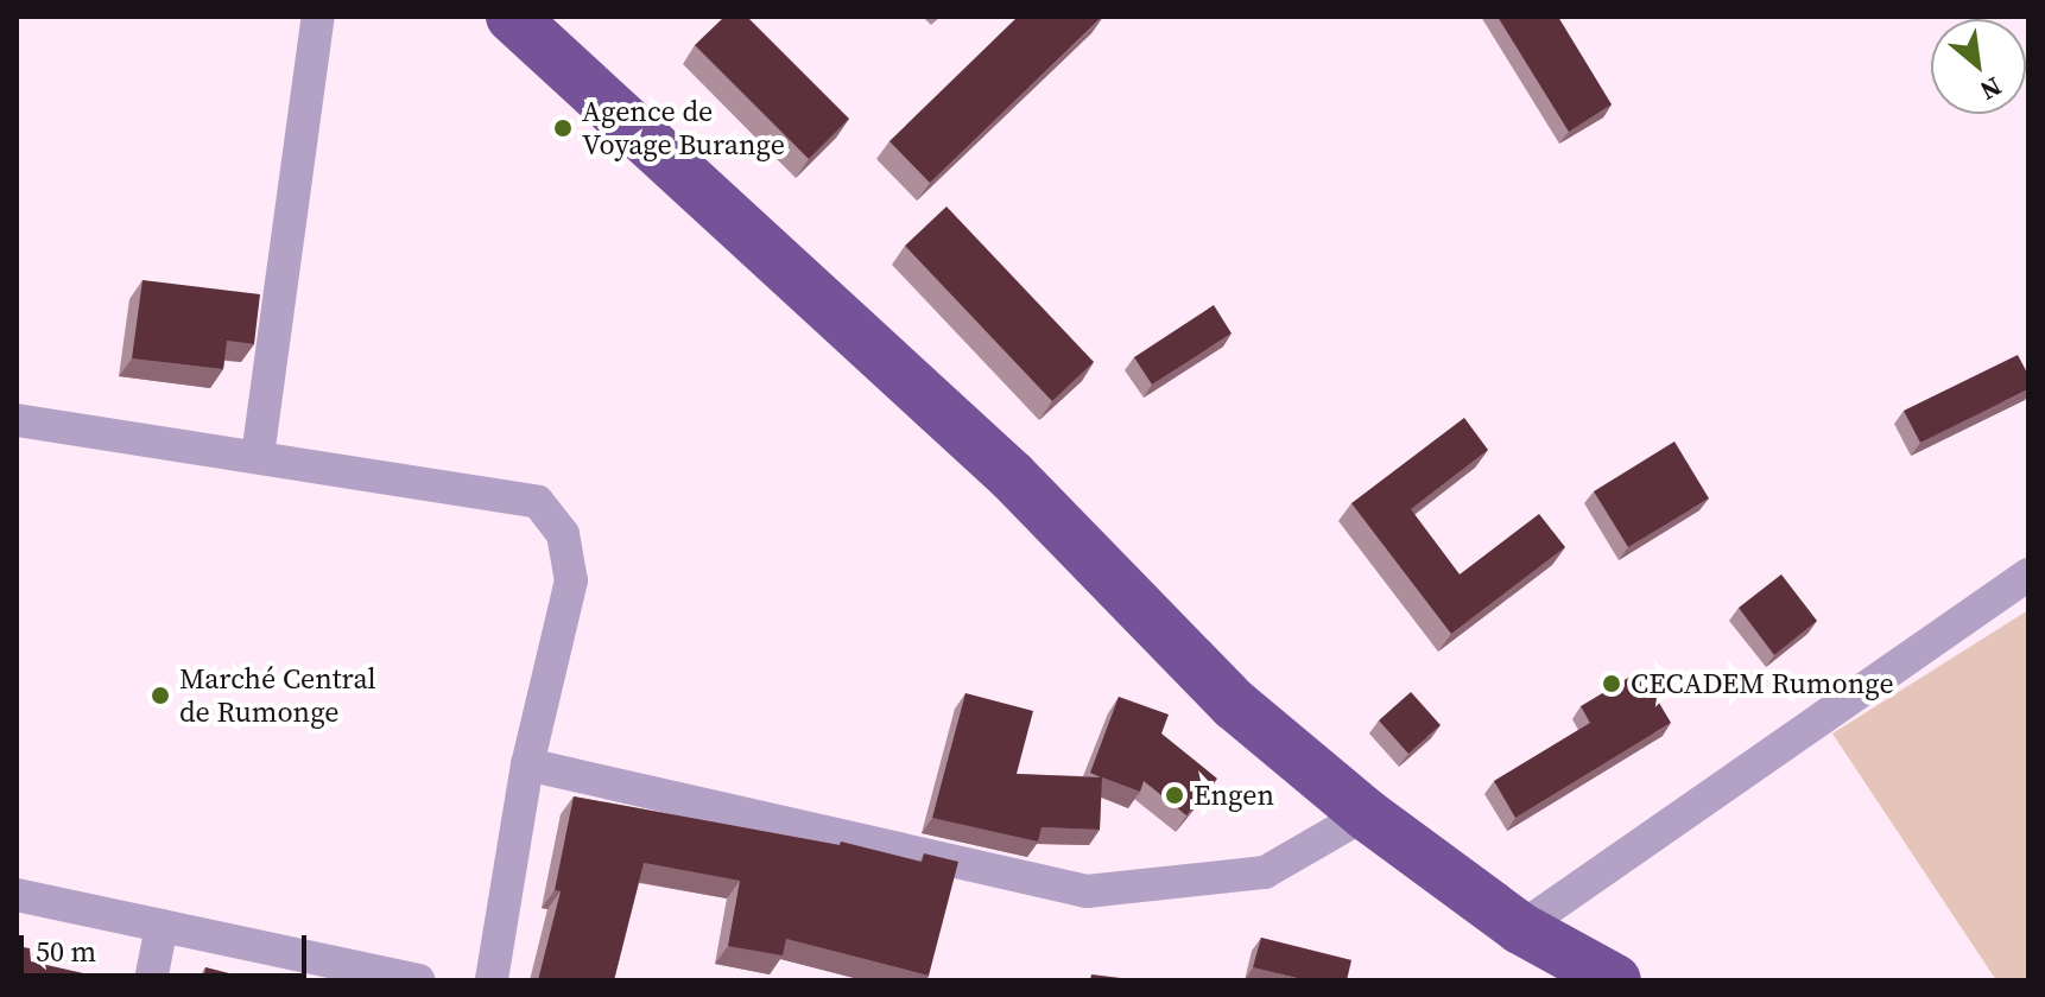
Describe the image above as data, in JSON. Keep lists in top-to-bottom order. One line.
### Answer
{"places":["Agence de Voyage Burange","CECADEM Rumonge","Marché Central de Rumonge","Engen"],"scale_bar":"50 m","north":"bottom right"}
